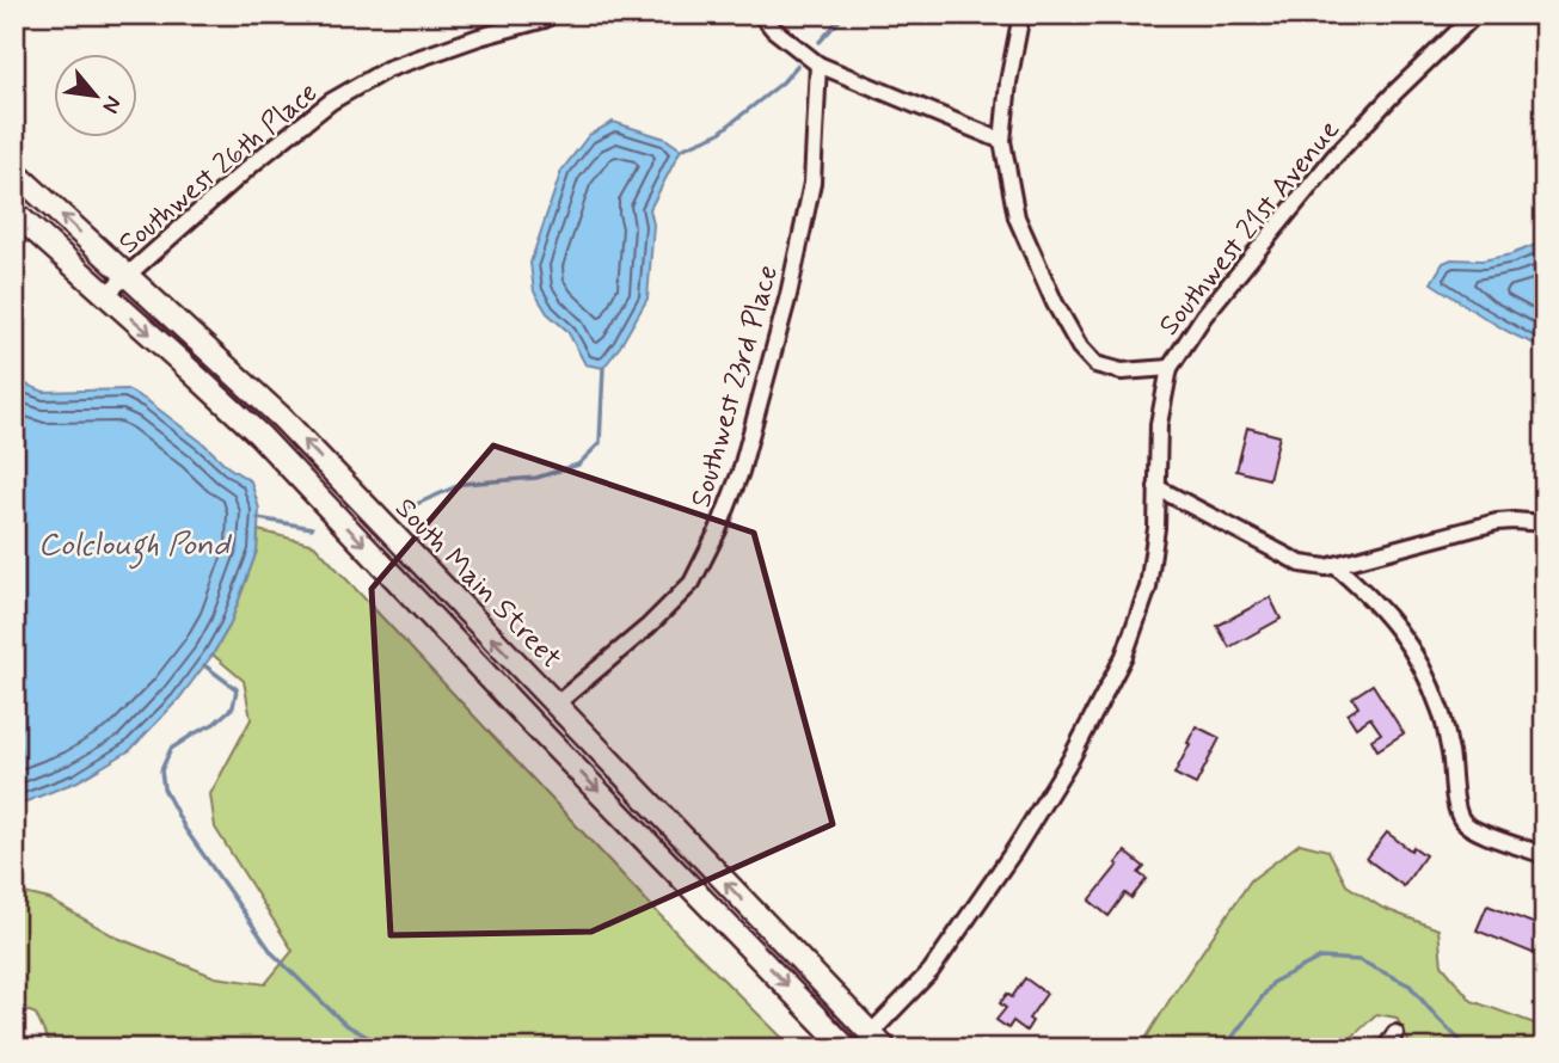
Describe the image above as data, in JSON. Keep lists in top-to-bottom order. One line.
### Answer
{"streets":{"main road":["South Main Street"],"street":["Southwest 26th Place","Southwest 21st Avenue","Southwest 23rd Place"]},"crossings":[["Southwest 26th Place","South Main Street"],["Southwest 21st Avenue","South Main Street"],["Southwest 23rd Place","South Main Street"]],"water":["Colclough Pond"],"north":"bottom right"}
